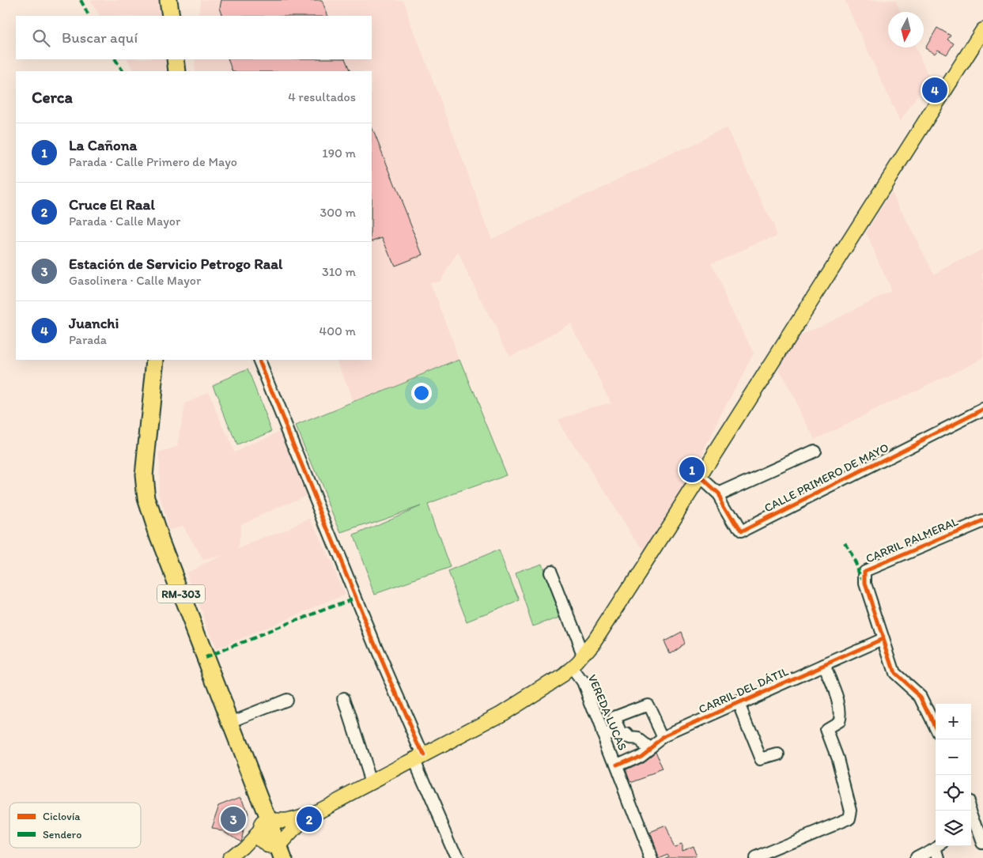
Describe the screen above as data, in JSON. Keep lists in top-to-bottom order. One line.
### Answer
{"streets":{"highway":["RM-303"],"street":["CALLE PRIMERO DE MAYO","CARRIL PALMERAL","CARRIL DEL DÁTIL","VEREDA LUCAS"]},"crossings":[["CARRIL PALMERAL","CARRIL DEL DÁTIL"],["CARRIL DEL DÁTIL","VEREDA LUCAS"]],"legend":["Ciclovía","Sendero"],"north":"bottom","page":{"search":"Buscar aquí","heading":["Cerca","4 resultados"],"pins":["4","1","2","3"],"list":[{"mark":"1","name":"La Cañona","note":"Parada · Calle Primero de Mayo","value":"190 m"},{"mark":"2","name":"Cruce El Raal","note":"Parada · Calle Mayor","value":"300 m"},{"mark":"3","name":"Estación de Servicio Petrogo Raal","note":"Gasolinera · Calle Mayor","value":"310 m"},{"mark":"4","name":"Juanchi","note":"Parada","value":"400 m"}],"map_buttons":["+","−"]}}
